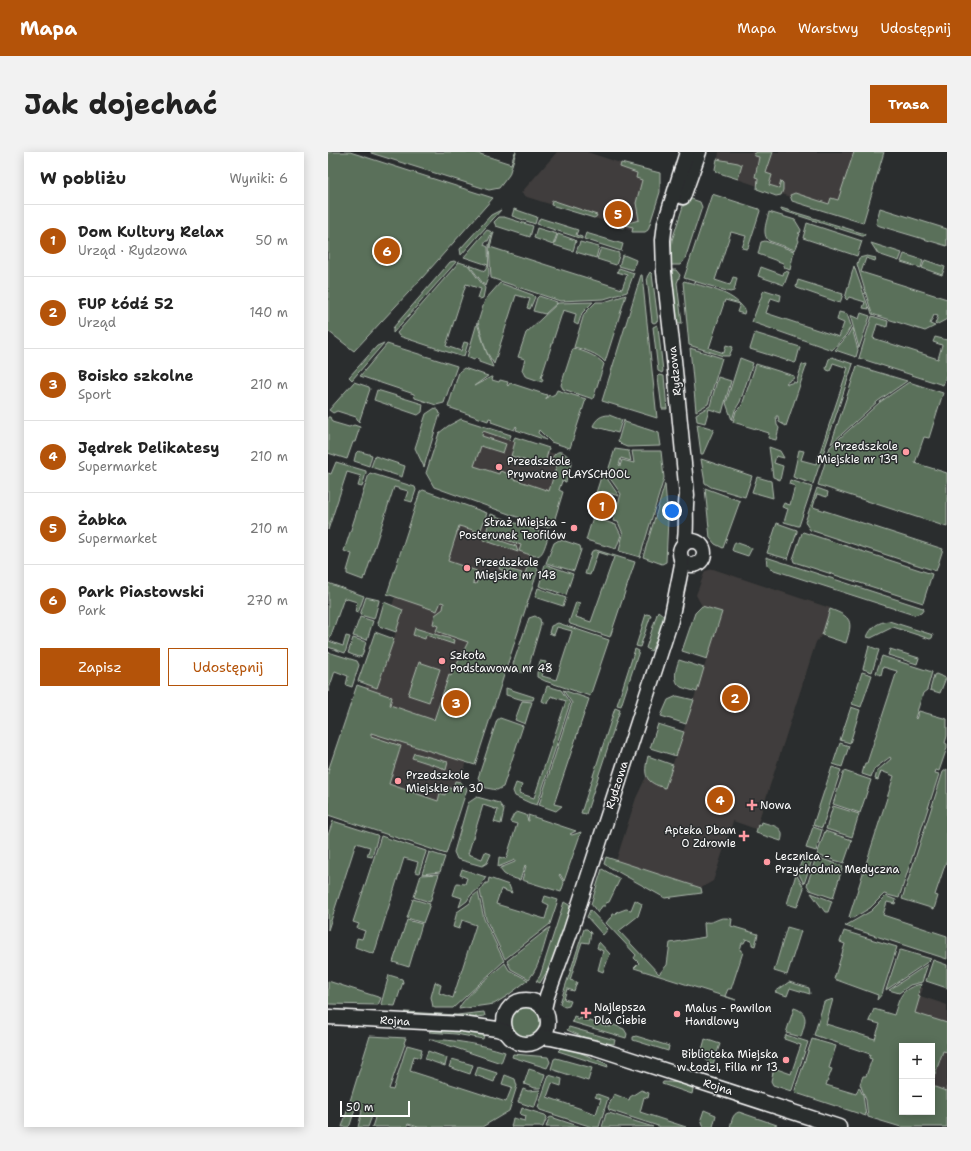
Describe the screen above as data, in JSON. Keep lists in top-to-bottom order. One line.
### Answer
{"streets":{"street":["Rydzowa","Rojna"]},"crossings":[["Rydzowa","Rojna"]],"places":{"other":["Przedszkole Miejskie nr 139","Przedszkole Prywatne PLAYSCHOOL","Straż Miejska - Posterunek Teofilów","Przedszkole Miejskie nr 148","Szkoła Podstawowa nr 48","Przedszkole Miejskie nr 30","Lecznica - Przychodnia Medyczna","Malus - Pawilon Handlowy","Biblioteka Miejska w Łodzi, Filia nr 13"],"health":["Nowa","Apteka Dbam O Zdrowie","Najlepsza Dla Ciebie"]},"scale_bar":"50 m","page":{"header":"Mapa","nav":["Mapa","Warstwy","Udostępnij"],"title":"Jak dojechać","buttons":["Trasa",["Zapisz","Udostępnij"]],"heading":["W pobliżu","Wyniki: 6"],"pins":["5","6","1","2","3","4"],"list":[{"mark":"1","name":"Dom Kultury Relax","note":"Urząd · Rydzowa","value":"50 m"},{"mark":"2","name":"FUP Łódź 52","note":"Urząd","value":"140 m"},{"mark":"3","name":"Boisko szkolne","note":"Sport","value":"210 m"},{"mark":"4","name":"Jędrek Delikatesy","note":"Supermarket","value":"210 m"},{"mark":"5","name":"Żabka","note":"Supermarket","value":"210 m"},{"mark":"6","name":"Park Piastowski","note":"Park","value":"270 m"}],"map_buttons":["+","−"],"scale":"50 m"}}
